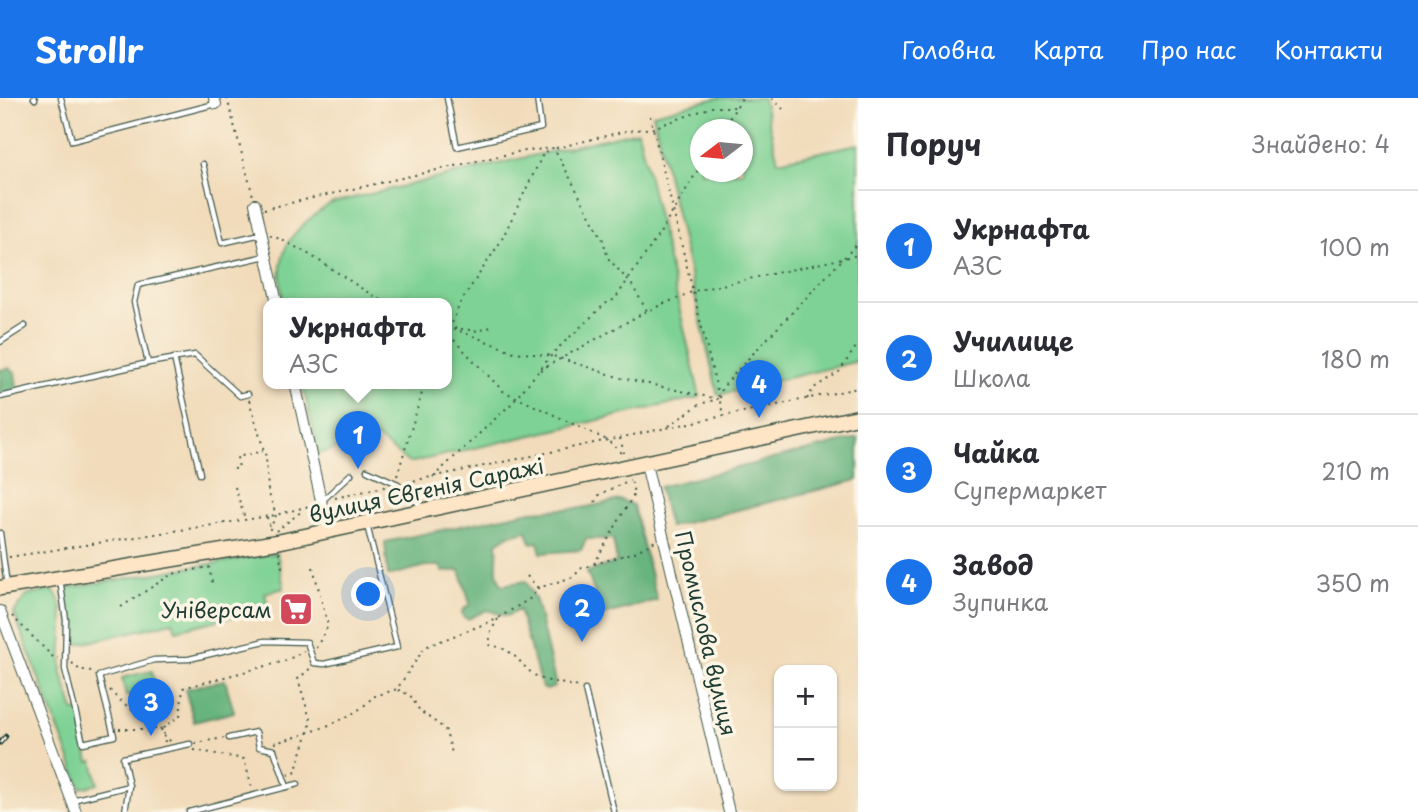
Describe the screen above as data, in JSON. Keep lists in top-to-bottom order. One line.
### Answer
{"streets":{"main road":["вулиця Євгенія Саражі"],"street":["Промислова вулиця"]},"crossings":[["вулиця Євгенія Саражі","Промислова вулиця"]],"places":{"supermarket":["Універсам"]},"north":"left","page":{"header":"Strollr","nav":["Головна","Карта","Про нас","Контакти"],"heading":["Поруч","Знайдено: 4"],"list":[{"mark":"1","name":"Укрнафта","note":"АЗС","value":"100 m"},{"mark":"2","name":"Училище","note":"Школа","value":"180 m"},{"mark":"3","name":"Чайка","note":"Супермаркет","value":"210 m"},{"mark":"4","name":"Завод","note":"Зупинка","value":"350 m"}],"popup":["Укрнафта","АЗС"],"pins":["4","1","2","3"],"map_buttons":["+","−"]}}
